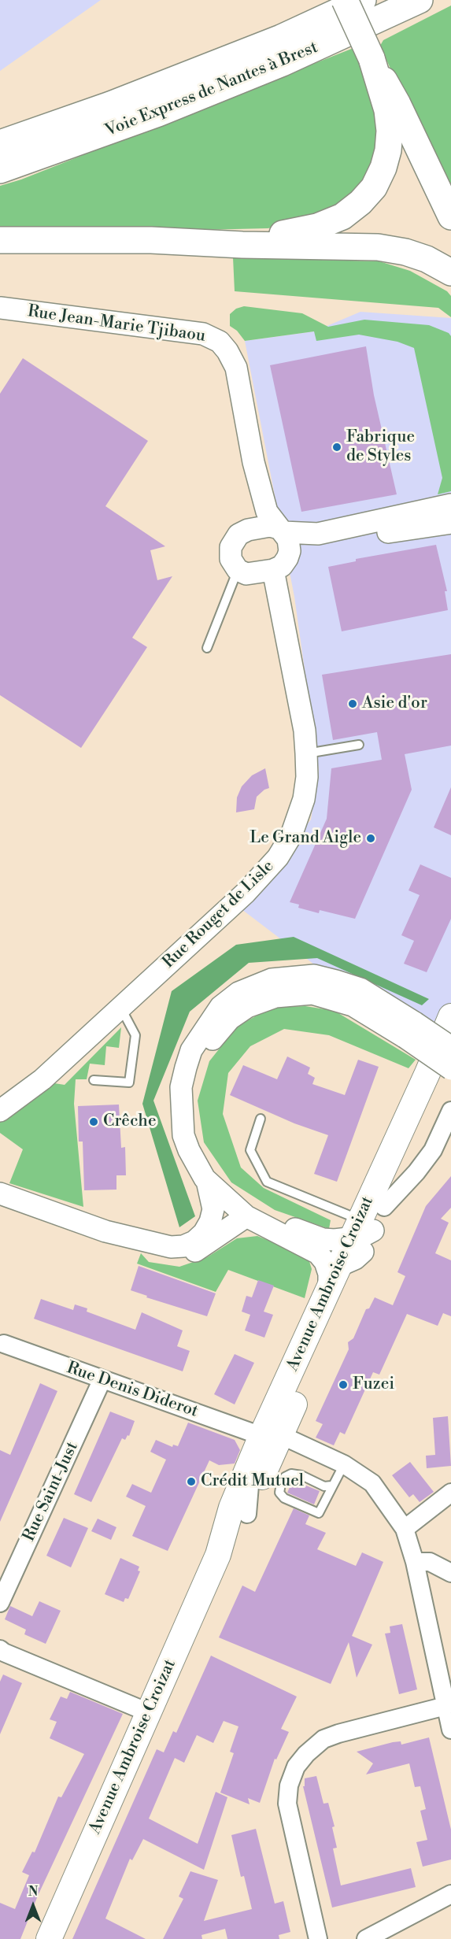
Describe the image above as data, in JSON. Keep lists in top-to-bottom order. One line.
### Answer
{"streets":{"main road":["Voie Express de Nantes à Brest","Avenue Ambroise Croizat"],"street":["Rue Jean-Marie Tjibaou","Rue Rouget de Lisle","Rue Denis Diderot","Rue Saint-Just"]},"crossings":[["Rue Jean-Marie Tjibaou","Rue Rouget de Lisle"],["Avenue Ambroise Croizat","Rue Denis Diderot"],["Rue Denis Diderot","Rue Saint-Just"]],"places":["Fabrique de Styles","Asie d'or","Le Grand Aigle","Crêche","Fuzei","Crédit Mutuel"],"north":"top"}
